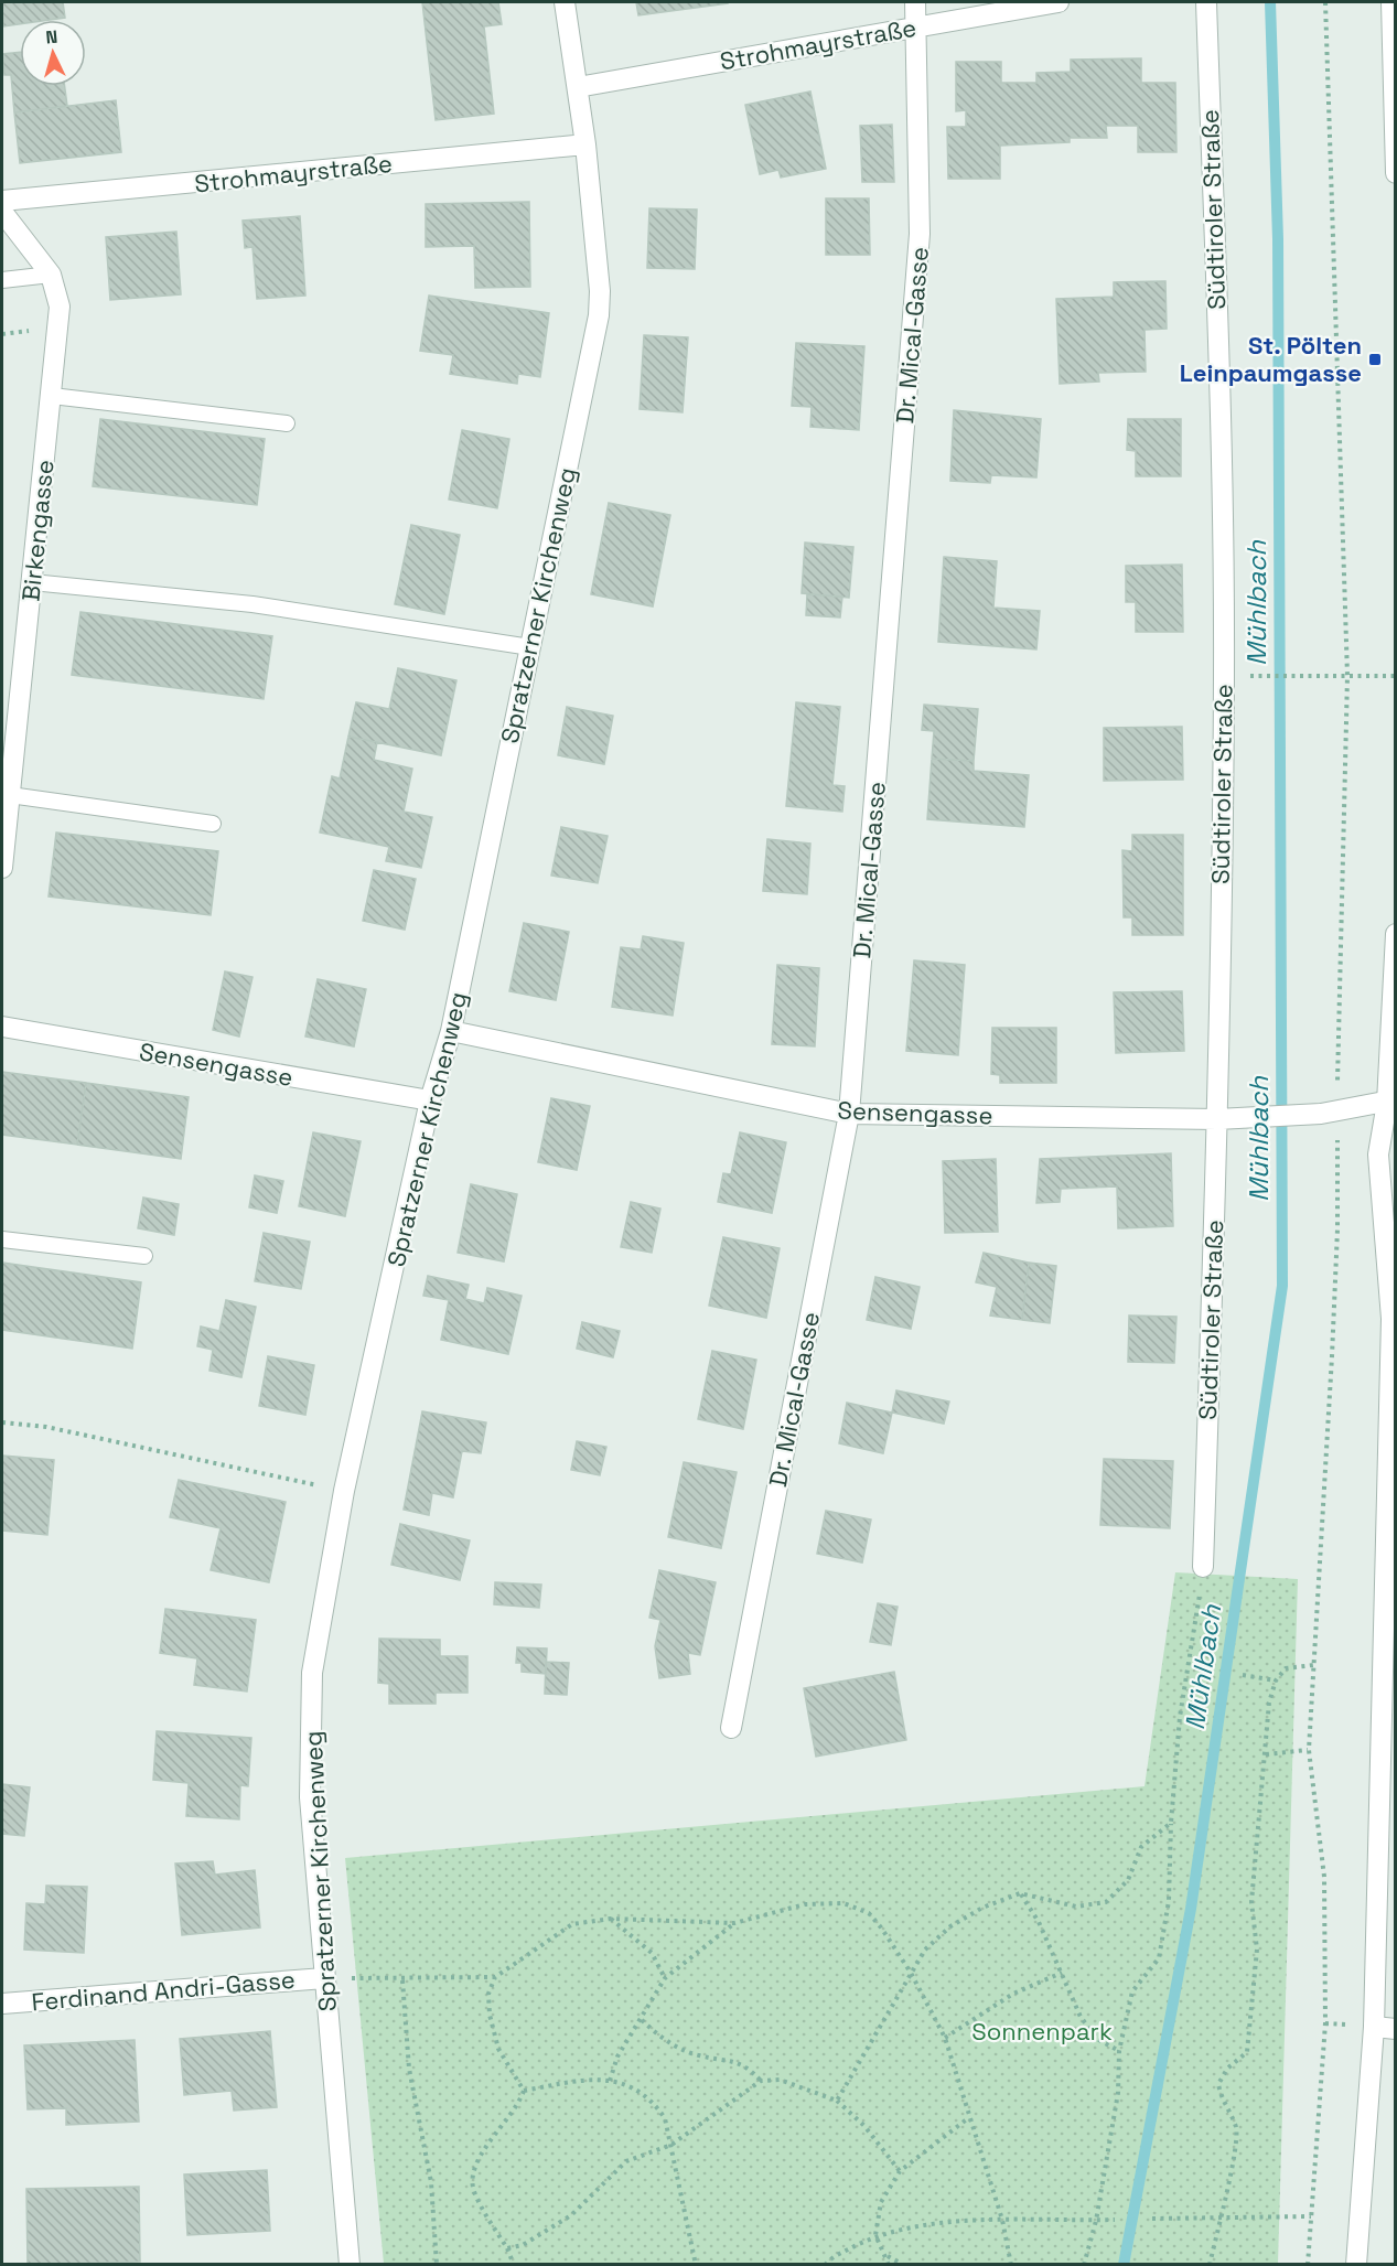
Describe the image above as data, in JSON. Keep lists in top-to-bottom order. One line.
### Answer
{"streets":{"street":["Strohmayrstraße","Südtiroler Straße","Dr. Mical-Gasse","Birkengasse","Spratzerner Kirchenweg","Sensengasse","Ferdinand Andri-Gasse"]},"crossings":[["Strohmayrstraße","Dr. Mical-Gasse"],["Strohmayrstraße","Spratzerner Kirchenweg"],["Südtiroler Straße","Sensengasse"],["Dr. Mical-Gasse","Sensengasse"],["Spratzerner Kirchenweg","Sensengasse"],["Spratzerner Kirchenweg","Ferdinand Andri-Gasse"]],"water":["Mühlbach"],"parks":["Sonnenpark"],"places":{"transit":["St. Pölten Leinpaumgasse"]},"north":"top"}
